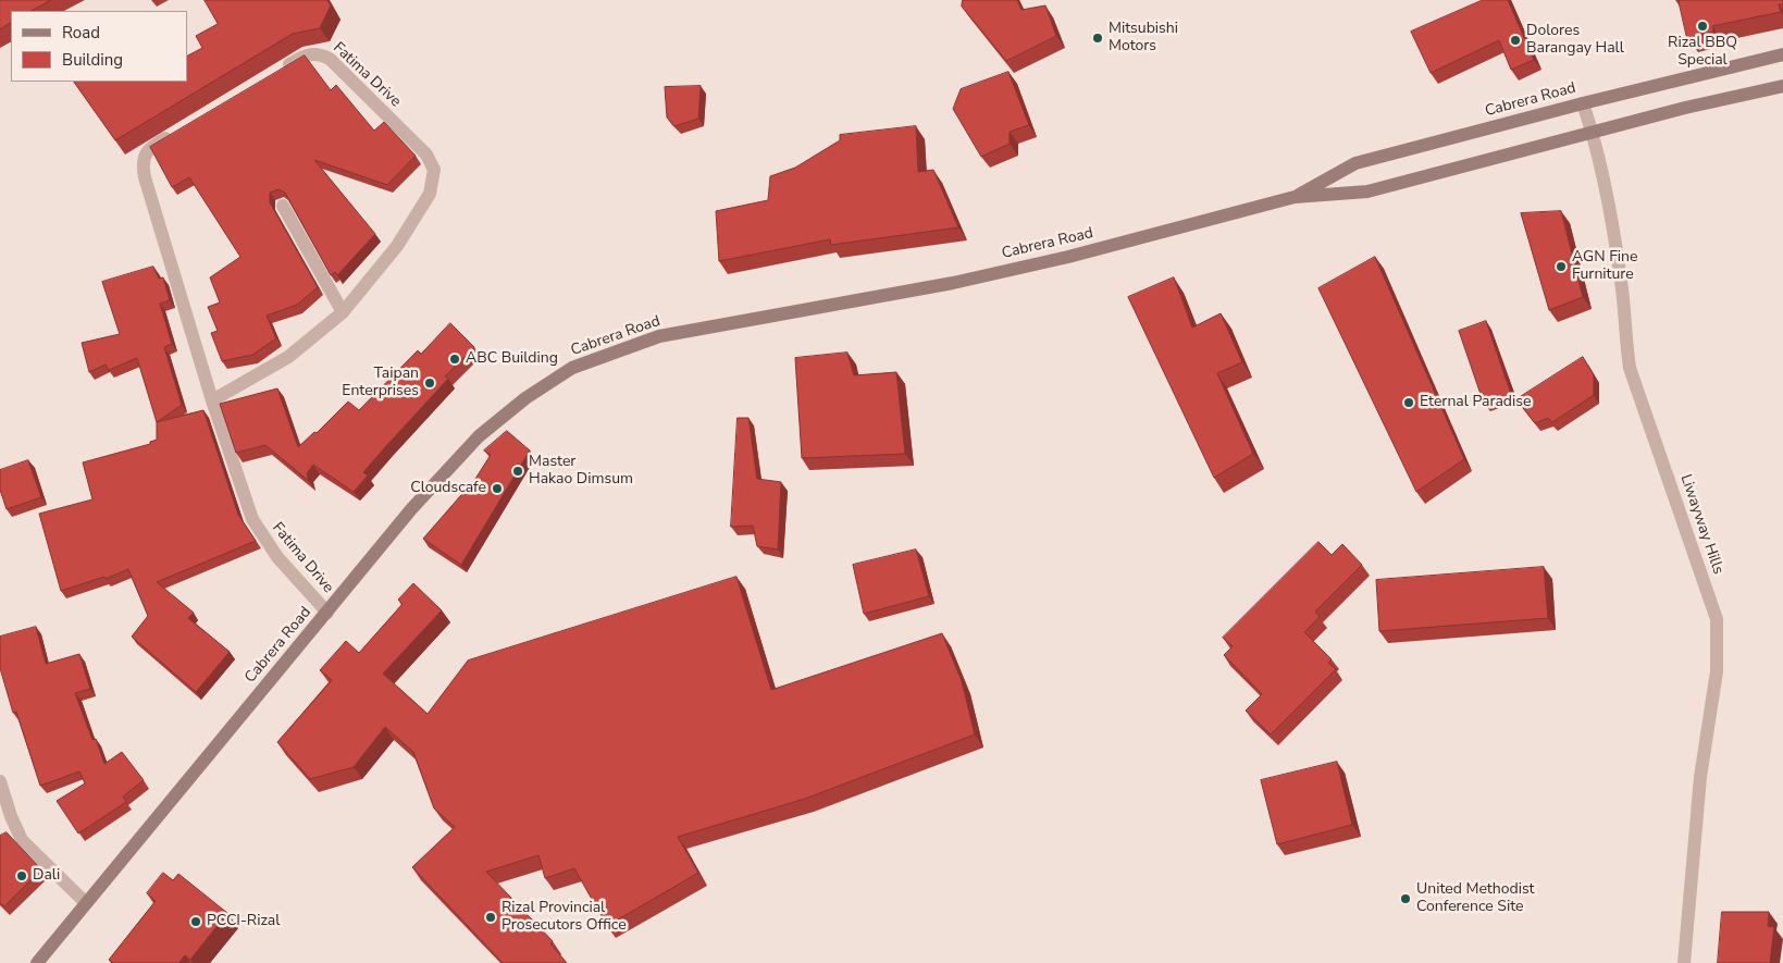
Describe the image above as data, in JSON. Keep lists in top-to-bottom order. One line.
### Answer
{"streets":{"main road":["Cabrera Road"],"street":["Fatima Drive","Liwayway Hills"]},"crossings":[["Fatima Drive","Cabrera Road"],["Cabrera Road","Liwayway Hills"]],"places":["Rizal BBQ Special","Mitsubishi Motors","Dolores Barangay Hall","AGN Fine Furniture","ABC Building","Taipan Enterprises","Eternal Paradise","Master Hakao Dimsum","Cloudscafe","Dali","United Methodist Conference Site","Rizal Provincial Prosecutors Office","PCCI-Rizal"],"legend":["Road","Building"]}
